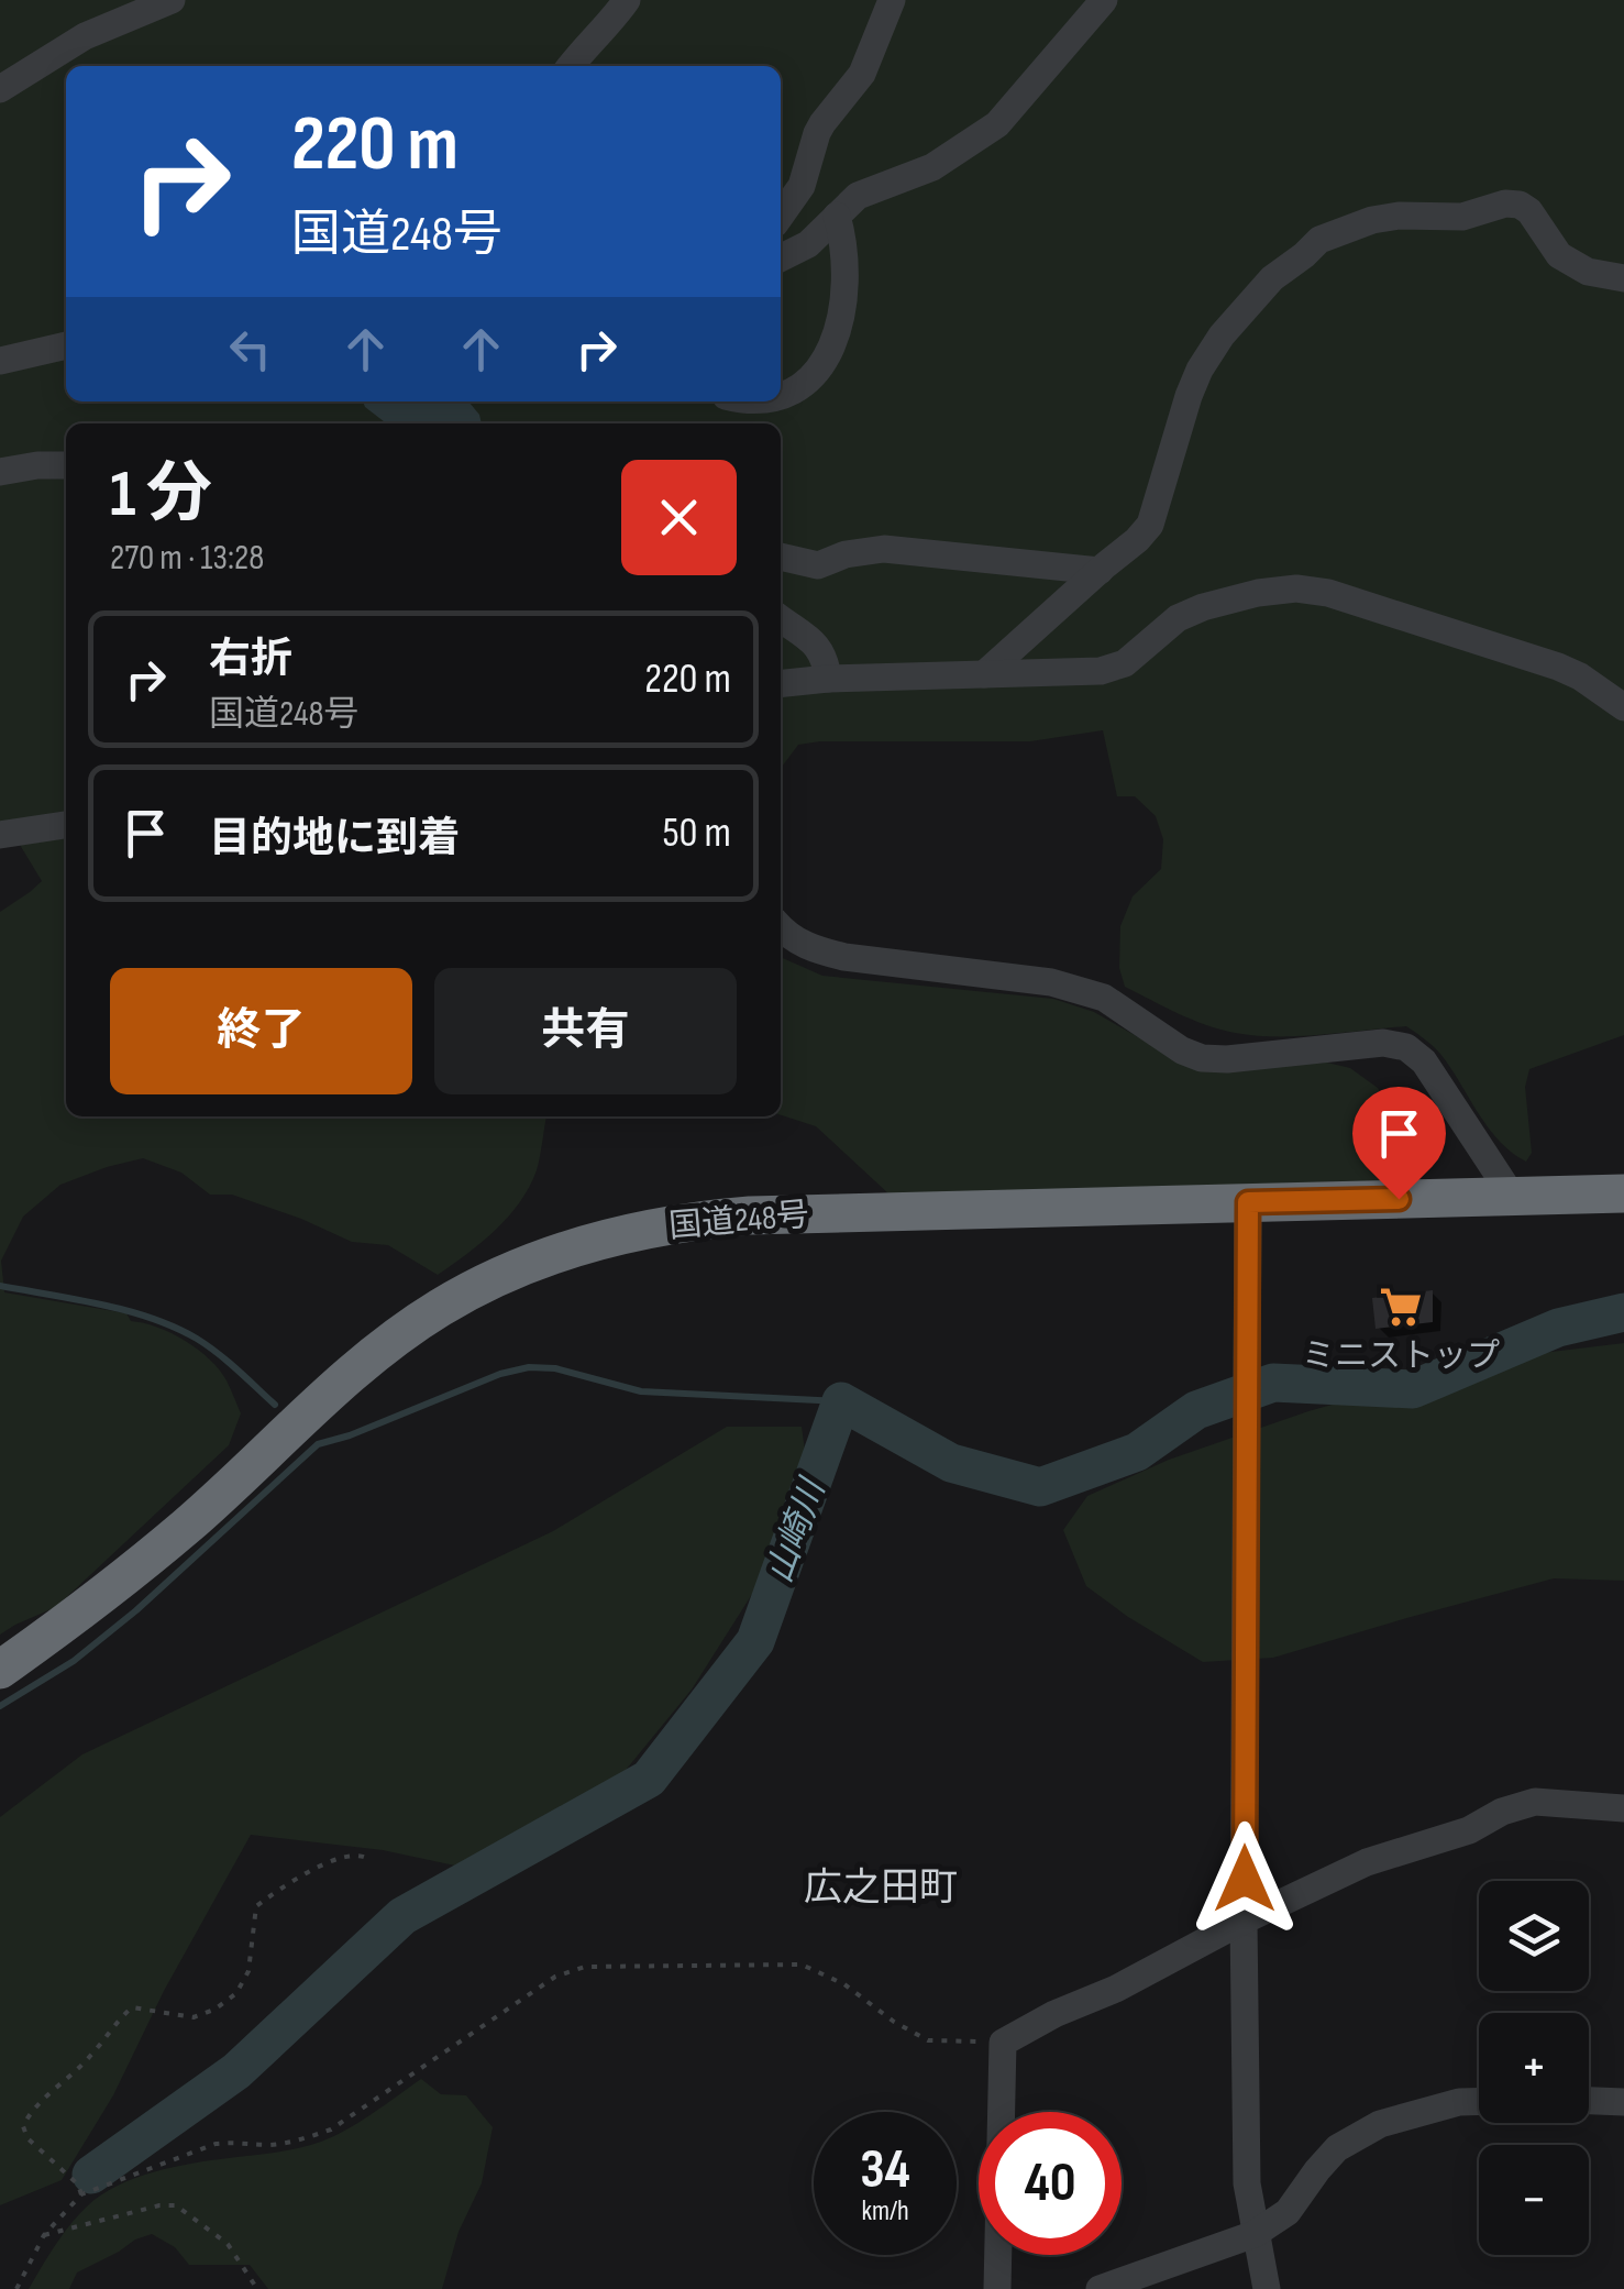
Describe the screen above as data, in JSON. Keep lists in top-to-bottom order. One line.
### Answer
{"streets":{"highway":["国道248号"]},"districts":["広之田町"],"water":["山崎川"],"places":{"supermarket":["ミニストップ"]},"page":{"turn":["220 m","国道248号"],"heading":["1 分","270 m · 13:28"],"list":[{"name":"右折","note":"国道248号","value":"220 m"},{"name":"目的地に到着","value":"50 m"}],"buttons":["終了","共有"],"map_buttons":["+","−"],"speed":"34 km/h","limit":"40"}}
